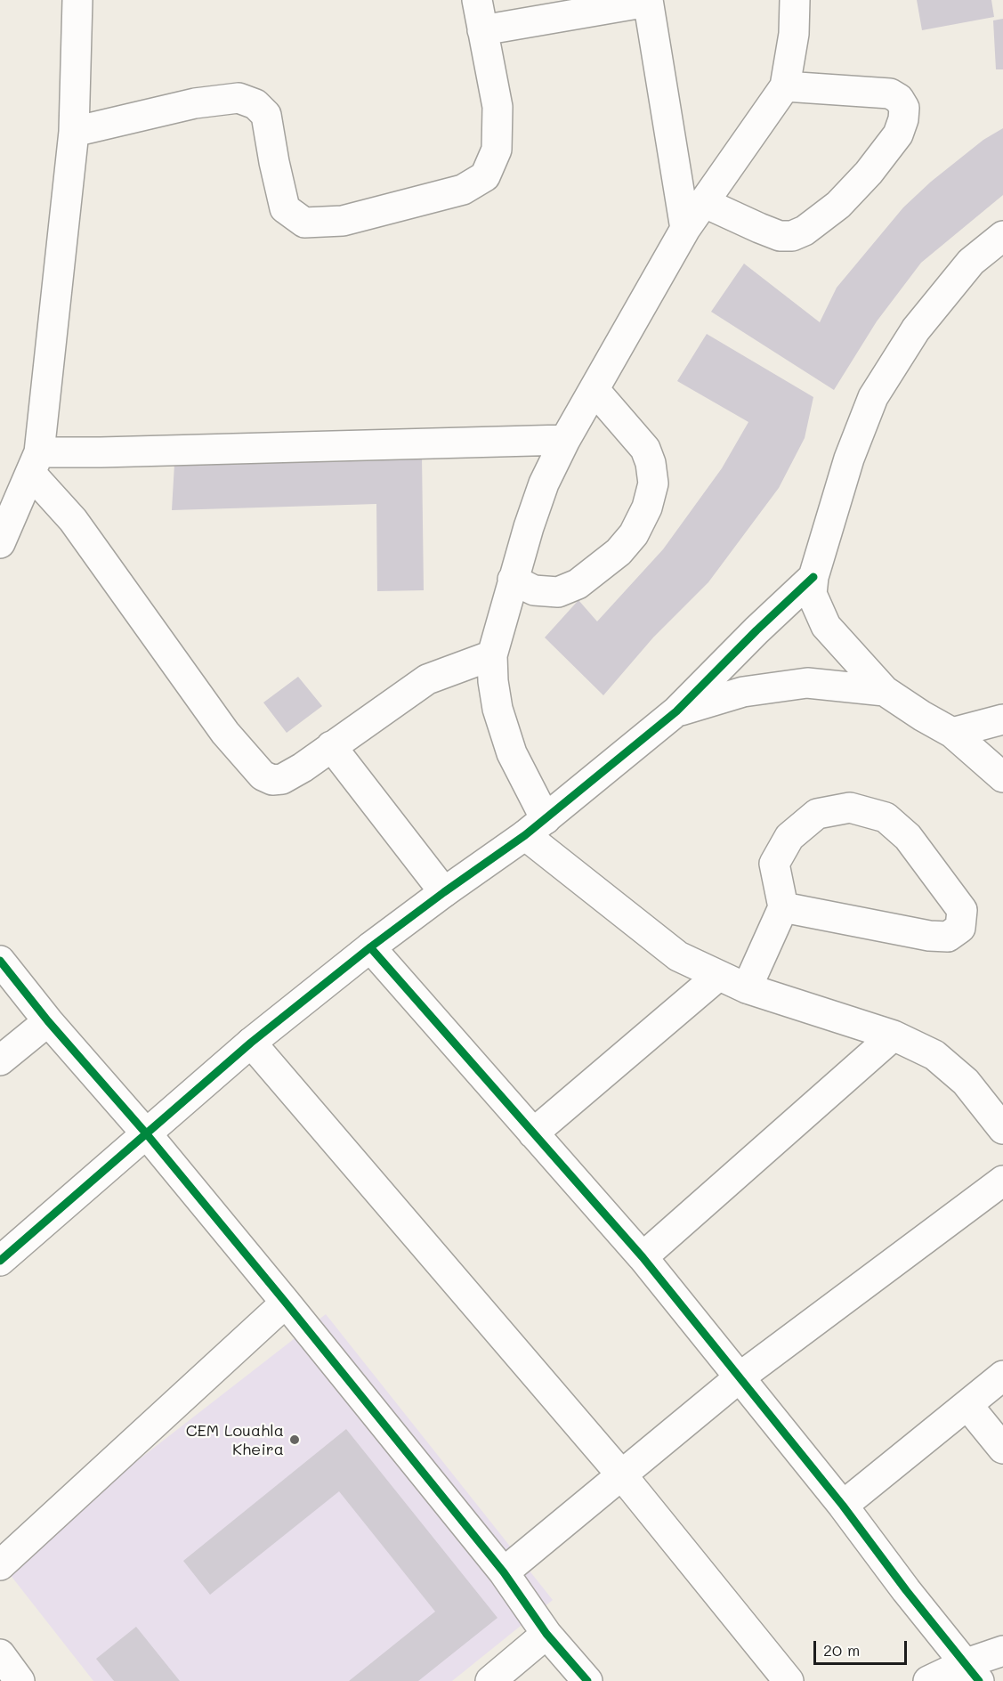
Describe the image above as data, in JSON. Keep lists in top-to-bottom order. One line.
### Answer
{"places":["CEM Louahla Kheira"],"scale_bar":"20 m"}
